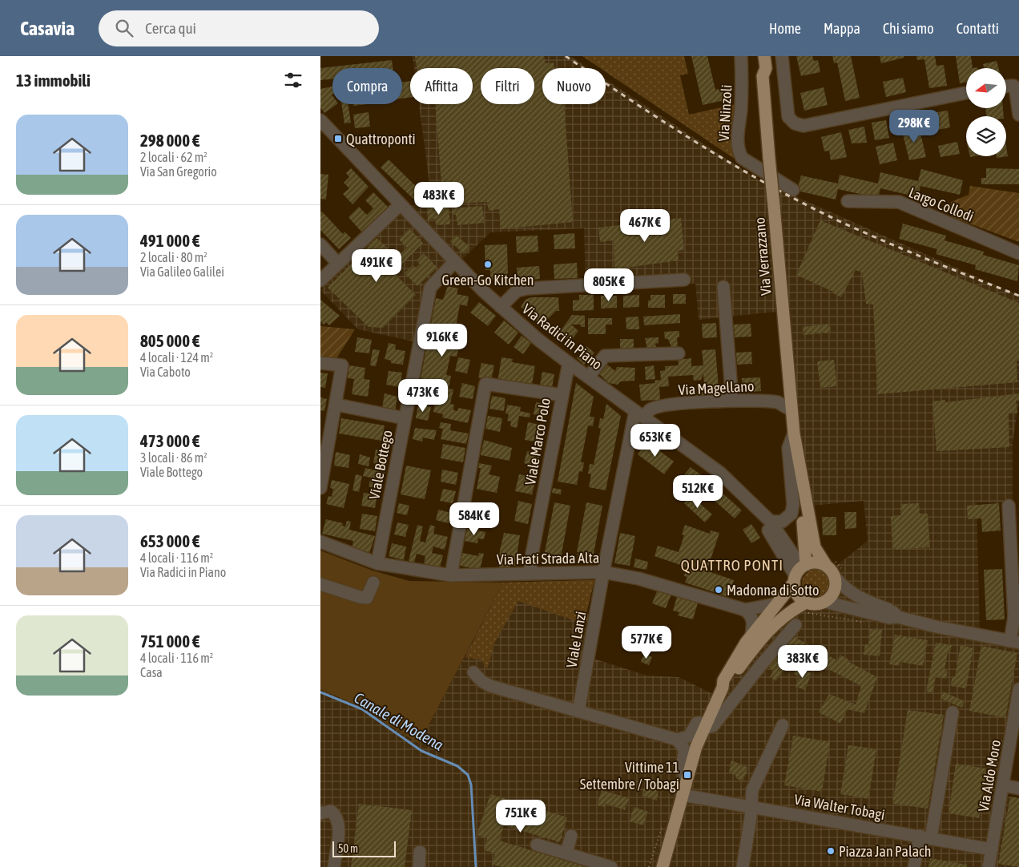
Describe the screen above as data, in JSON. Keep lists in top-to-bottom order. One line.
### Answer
{"streets":{"main road":["Via Verrazzano","Via Radici in Piano"],"street":["Via Ninzoli","Largo Collodi","Via Magellano","Viale Marco Polo","Viale Bottego","Via Frati Strada Alta","Viale Lanzi","Via Aldo Moro","Via Walter Tobagi"]},"crossings":[["Via Verrazzano","Via Radici in Piano"],["Via Verrazzano","Via Magellano"],["Via Radici in Piano","Via Magellano"],["Via Radici in Piano","Viale Marco Polo"],["Via Radici in Piano","Viale Bottego"],["Via Radici in Piano","Viale Lanzi"],["Via Magellano","Viale Lanzi"],["Viale Marco Polo","Via Frati Strada Alta"],["Viale Bottego","Via Frati Strada Alta"],["Via Frati Strada Alta","Viale Lanzi"],["Via Aldo Moro","Via Walter Tobagi"]],"districts":["QUATTRO PONTI"],"water":["Canale di Modena"],"places":{"transit":["Quattroponti","Vittime 11 Settembre / Tobagi"],"other":["Green-Go Kitchen","Madonna di Sotto","Piazza Jan Palach"]},"scale_bar":"50 m","north":"left","page":{"header":"Casavia","search":"Cerca qui","nav":["Home","Mappa","Chi siamo","Contatti"],"heading":"13 immobili","chip":["Compra","Affitta","Filtri","Nuovo"],"list":[{"name":"298 000 €","note":"2 locali · 62 m² · Via San Gregorio"},{"name":"491 000 €","note":"2 locali · 80 m² · Via Galileo Galilei"},{"name":"805 000 €","note":"4 locali · 124 m² · Via Caboto"},{"name":"473 000 €","note":"3 locali · 86 m² · Viale Bottego"},{"name":"653 000 €","note":"4 locali · 116 m² · Via Radici in Piano"},{"name":"751 000 €","note":"4 locali · 116 m² · Casa"}],"price":["298K €","483K €","467K €","491K €","805K €","916K €","473K €","653K €","512K €","584K €","577K €","383K €","751K €"],"scale":"50 m"}}
